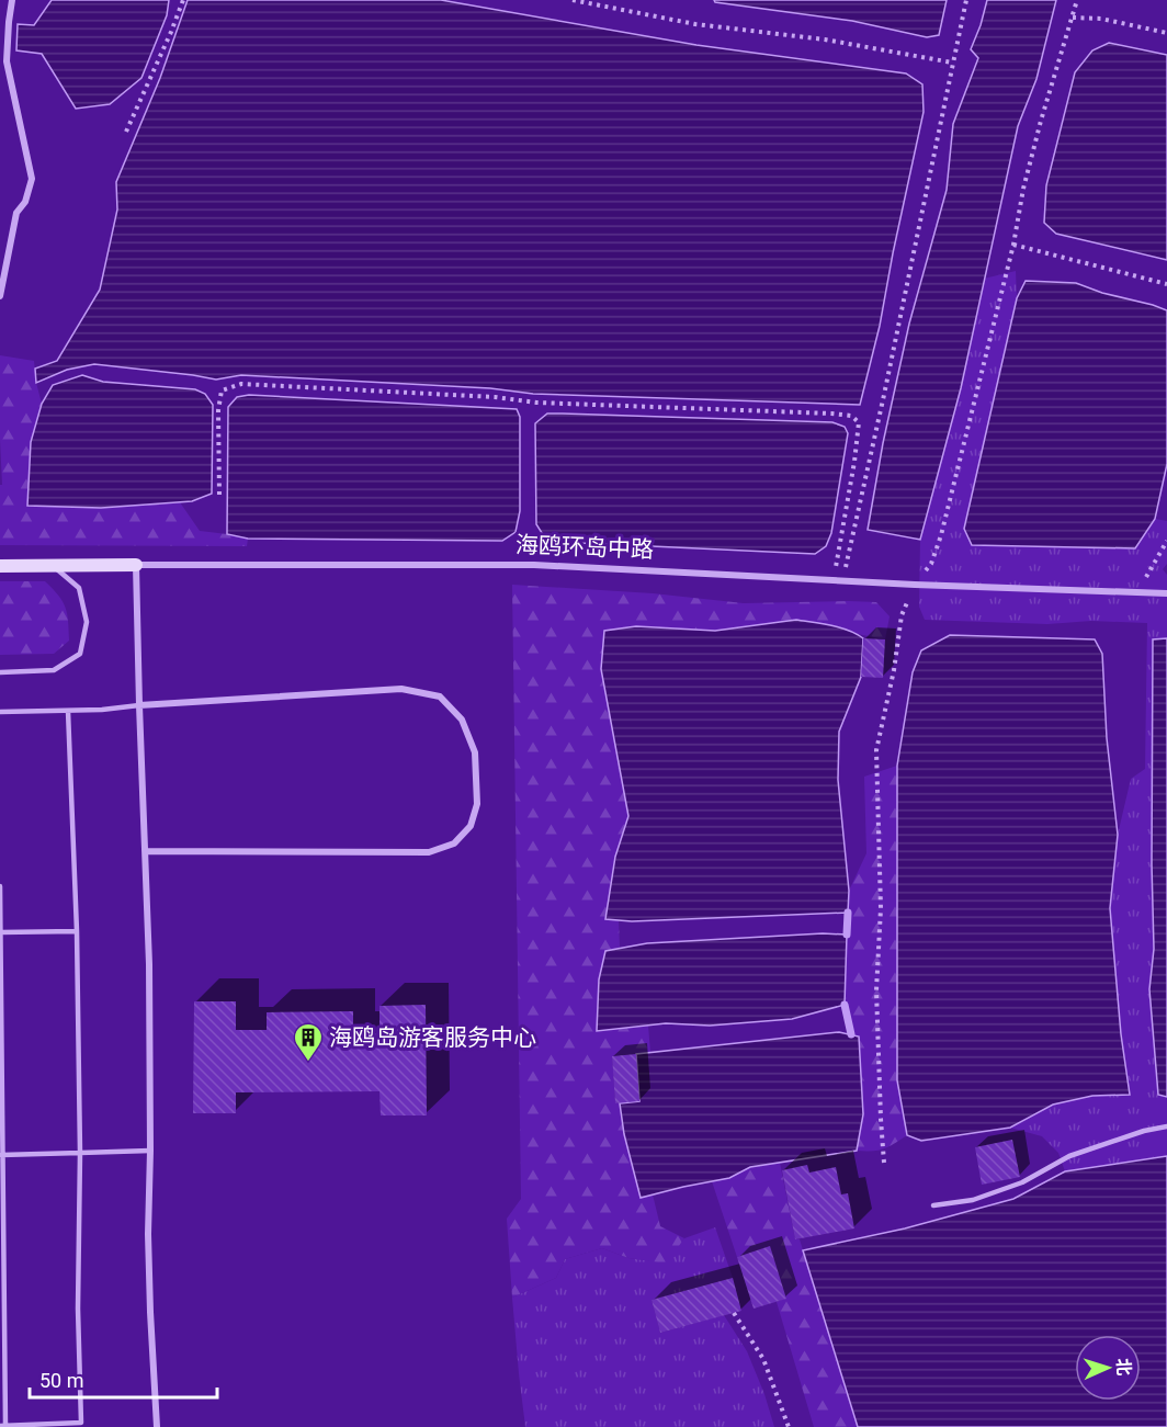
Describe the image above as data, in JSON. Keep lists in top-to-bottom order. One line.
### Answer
{"streets":{"street":["海鸥环岛中路"]},"places":{"building":["海鸥岛游客服务中心"]},"scale_bar":"50 m","north":"right"}
